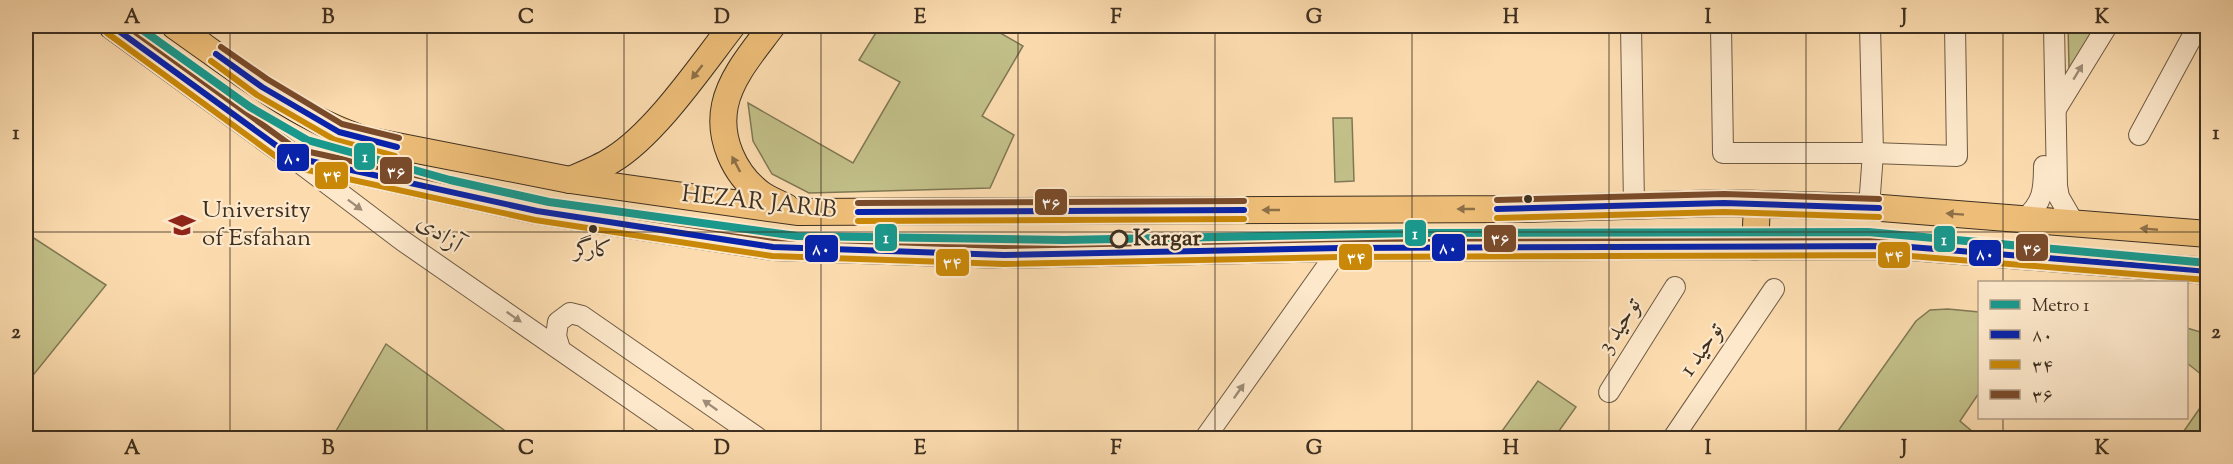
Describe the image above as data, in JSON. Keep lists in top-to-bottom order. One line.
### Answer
{"streets":{"main road":["HEZAR JARIB"],"street":["آزادی","توحید 3","توحید 1"]},"crossings":[["HEZAR JARIB","آزادی"]],"one_way":["آزادی"],"places":{"school or university":["University of Esfahan"],"other":["کارگر","Kargar"]},"lines":["metro line 1","transit line ۸۰","transit line ۳۶","transit line ۳۴"],"legend":["Metro 1","۸۰","۳۴","۳۶"],"grid":{"columns":["A","B","C","D","E","F","G","H","I","J","K"],"rows":["1","2"]}}
